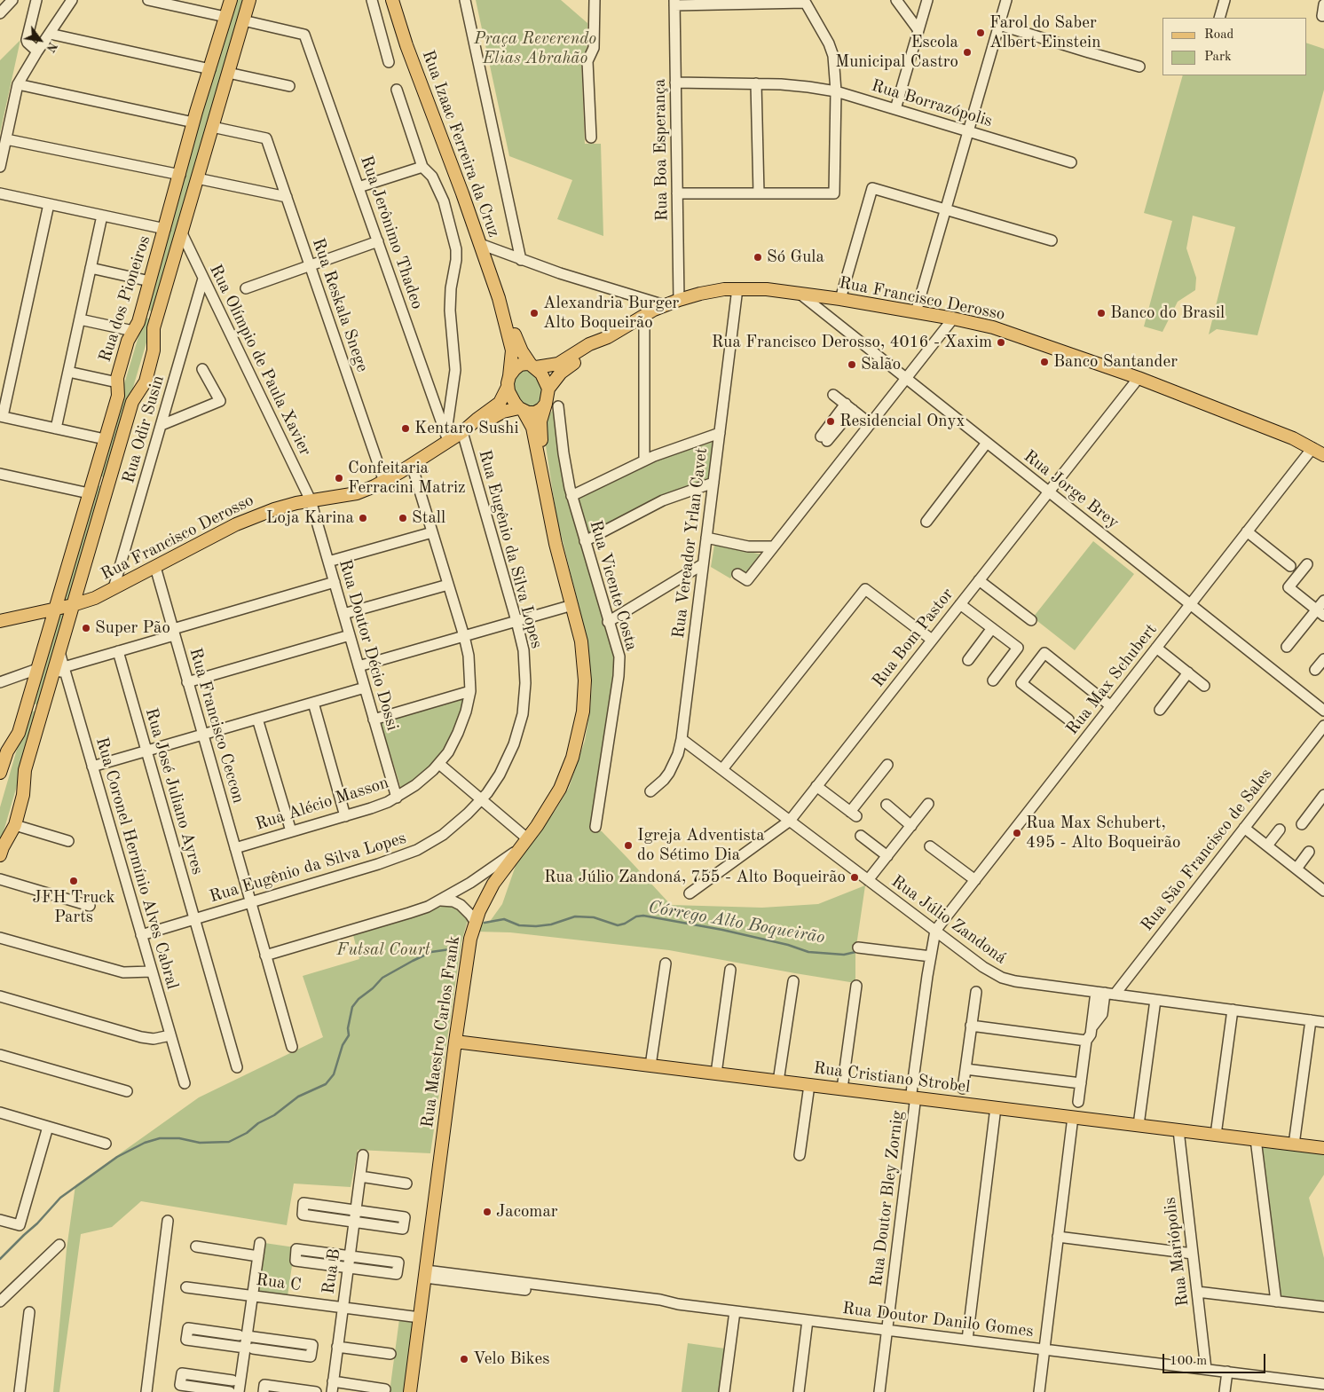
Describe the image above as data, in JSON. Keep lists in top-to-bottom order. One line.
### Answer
{"streets":{"main road":["Rua Izaac Ferreira da Cruz","Rua dos Pioneiros","Rua Francisco Derosso","Rua Maestro Carlos Frank","Rua Cristiano Strobel"],"street":["Rua Borrazópolis","Rua Boa Esperança","Rua Jerônimo Thadeo","Rua Reskala Snege","Rua Olímpio de Paula Xavier","Rua Odir Susin","Rua Jorge Brey","Rua Vereador Yrlan Cavet","Rua Eugênio da Silva Lopes","Rua Vicente Costa","Rua Bom Pastor","Rua Doutor Décio Dossi","Rua Max Schubert","Rua Francisco Ceccon","Rua José Juliano Ayres","Rua Alécio Masson","Rua São Francisco de Sales","Rua Coronel Hermínio Alves Cabral","Rua Júlio Zandoná","Rua Doutor Bley Zornig","Rua Mariópolis","Rua B","Rua C","Rua Doutor Danilo Gomes"]},"crossings":[["Rua Borrazópolis","Rua Boa Esperança"],["Rua Izaac Ferreira da Cruz","Rua Francisco Derosso"],["Rua Izaac Ferreira da Cruz","Rua Maestro Carlos Frank"],["Rua Boa Esperança","Rua Francisco Derosso"],["Rua Jerônimo Thadeo","Rua dos Pioneiros"],["Rua Jerônimo Thadeo","Rua Francisco Derosso"],["Rua dos Pioneiros","Rua Francisco Derosso"],["Rua dos Pioneiros","Rua Reskala Snege"],["Rua dos Pioneiros","Rua Olímpio de Paula Xavier"],["Rua dos Pioneiros","Rua Coronel Hermínio Alves Cabral"],["Rua Francisco Derosso","Rua Reskala Snege"],["Rua Francisco Derosso","Rua Olímpio de Paula Xavier"],["Rua Francisco Derosso","Rua Odir Susin"],["Rua Francisco Derosso","Rua Jorge Brey"],["Rua Francisco Derosso","Rua Vereador Yrlan Cavet"],["Rua Francisco Derosso","Rua Eugênio da Silva Lopes"],["Rua Francisco Derosso","Rua Bom Pastor"],["Rua Francisco Derosso","Rua Doutor Décio Dossi"],["Rua Francisco Derosso","Rua Max Schubert"],["Rua Francisco Derosso","Rua Francisco Ceccon"],["Rua Francisco Derosso","Rua Alécio Masson"],["Rua Francisco Derosso","Rua Maestro Carlos Frank"],["Rua Olímpio de Paula Xavier","Rua Odir Susin"],["Rua Olímpio de Paula Xavier","Rua Doutor Décio Dossi"],["Rua Jorge Brey","Rua Bom Pastor"],["Rua Jorge Brey","Rua Max Schubert"],["Rua Vereador Yrlan Cavet","Rua Júlio Zandoná"],["Rua Eugênio da Silva Lopes","Rua Francisco Ceccon"],["Rua Eugênio da Silva Lopes","Rua José Juliano Ayres"],["Rua Eugênio da Silva Lopes","Rua Coronel Hermínio Alves Cabral"],["Rua Bom Pastor","Rua Júlio Zandoná"],["Rua Doutor Décio Dossi","Rua Alécio Masson"],["Rua Max Schubert","Rua Júlio Zandoná"],["Rua Max Schubert","Rua Doutor Bley Zornig"],["Rua Francisco Ceccon","Rua Alécio Masson"],["Rua São Francisco de Sales","Rua Júlio Zandoná"],["Rua Júlio Zandoná","Rua Doutor Bley Zornig"],["Rua Maestro Carlos Frank","Rua Cristiano Strobel"],["Rua Maestro Carlos Frank","Rua C"],["Rua Maestro Carlos Frank","Rua Doutor Danilo Gomes"],["Rua Cristiano Strobel","Rua Doutor Bley Zornig"],["Rua Cristiano Strobel","Rua Mariópolis"],["Rua Doutor Bley Zornig","Rua Doutor Danilo Gomes"],["Rua Mariópolis","Rua Doutor Danilo Gomes"],["Rua B","Rua C"]],"water":["Córrego Alto Boqueirão"],"parks":["Praça Reverendo Elias Abrahão","Futsal Court"],"places":["Farol do Saber Albert Einstein","Escola Municipal Castro","Só Gula","Alexandria Burger Alto Boqueirão","Banco do Brasil","Rua Francisco Derosso, 4016 - Xaxim","Banco Santander","Salão","Residencial Onyx","Kentaro Sushi","Confeitaria Ferracini Matriz","Loja Karina","Stall","Super Pão","Rua Max Schubert, 495 - Alto Boqueirão","Igreja Adventista do Sétimo Dia","Rua Júlio Zandoná, 755 - Alto Boqueirão","JFH Truck Parts","Jacomar","Velo Bikes"],"legend":["Road","Park"],"scale_bar":"100 m","north":"bottom right"}
